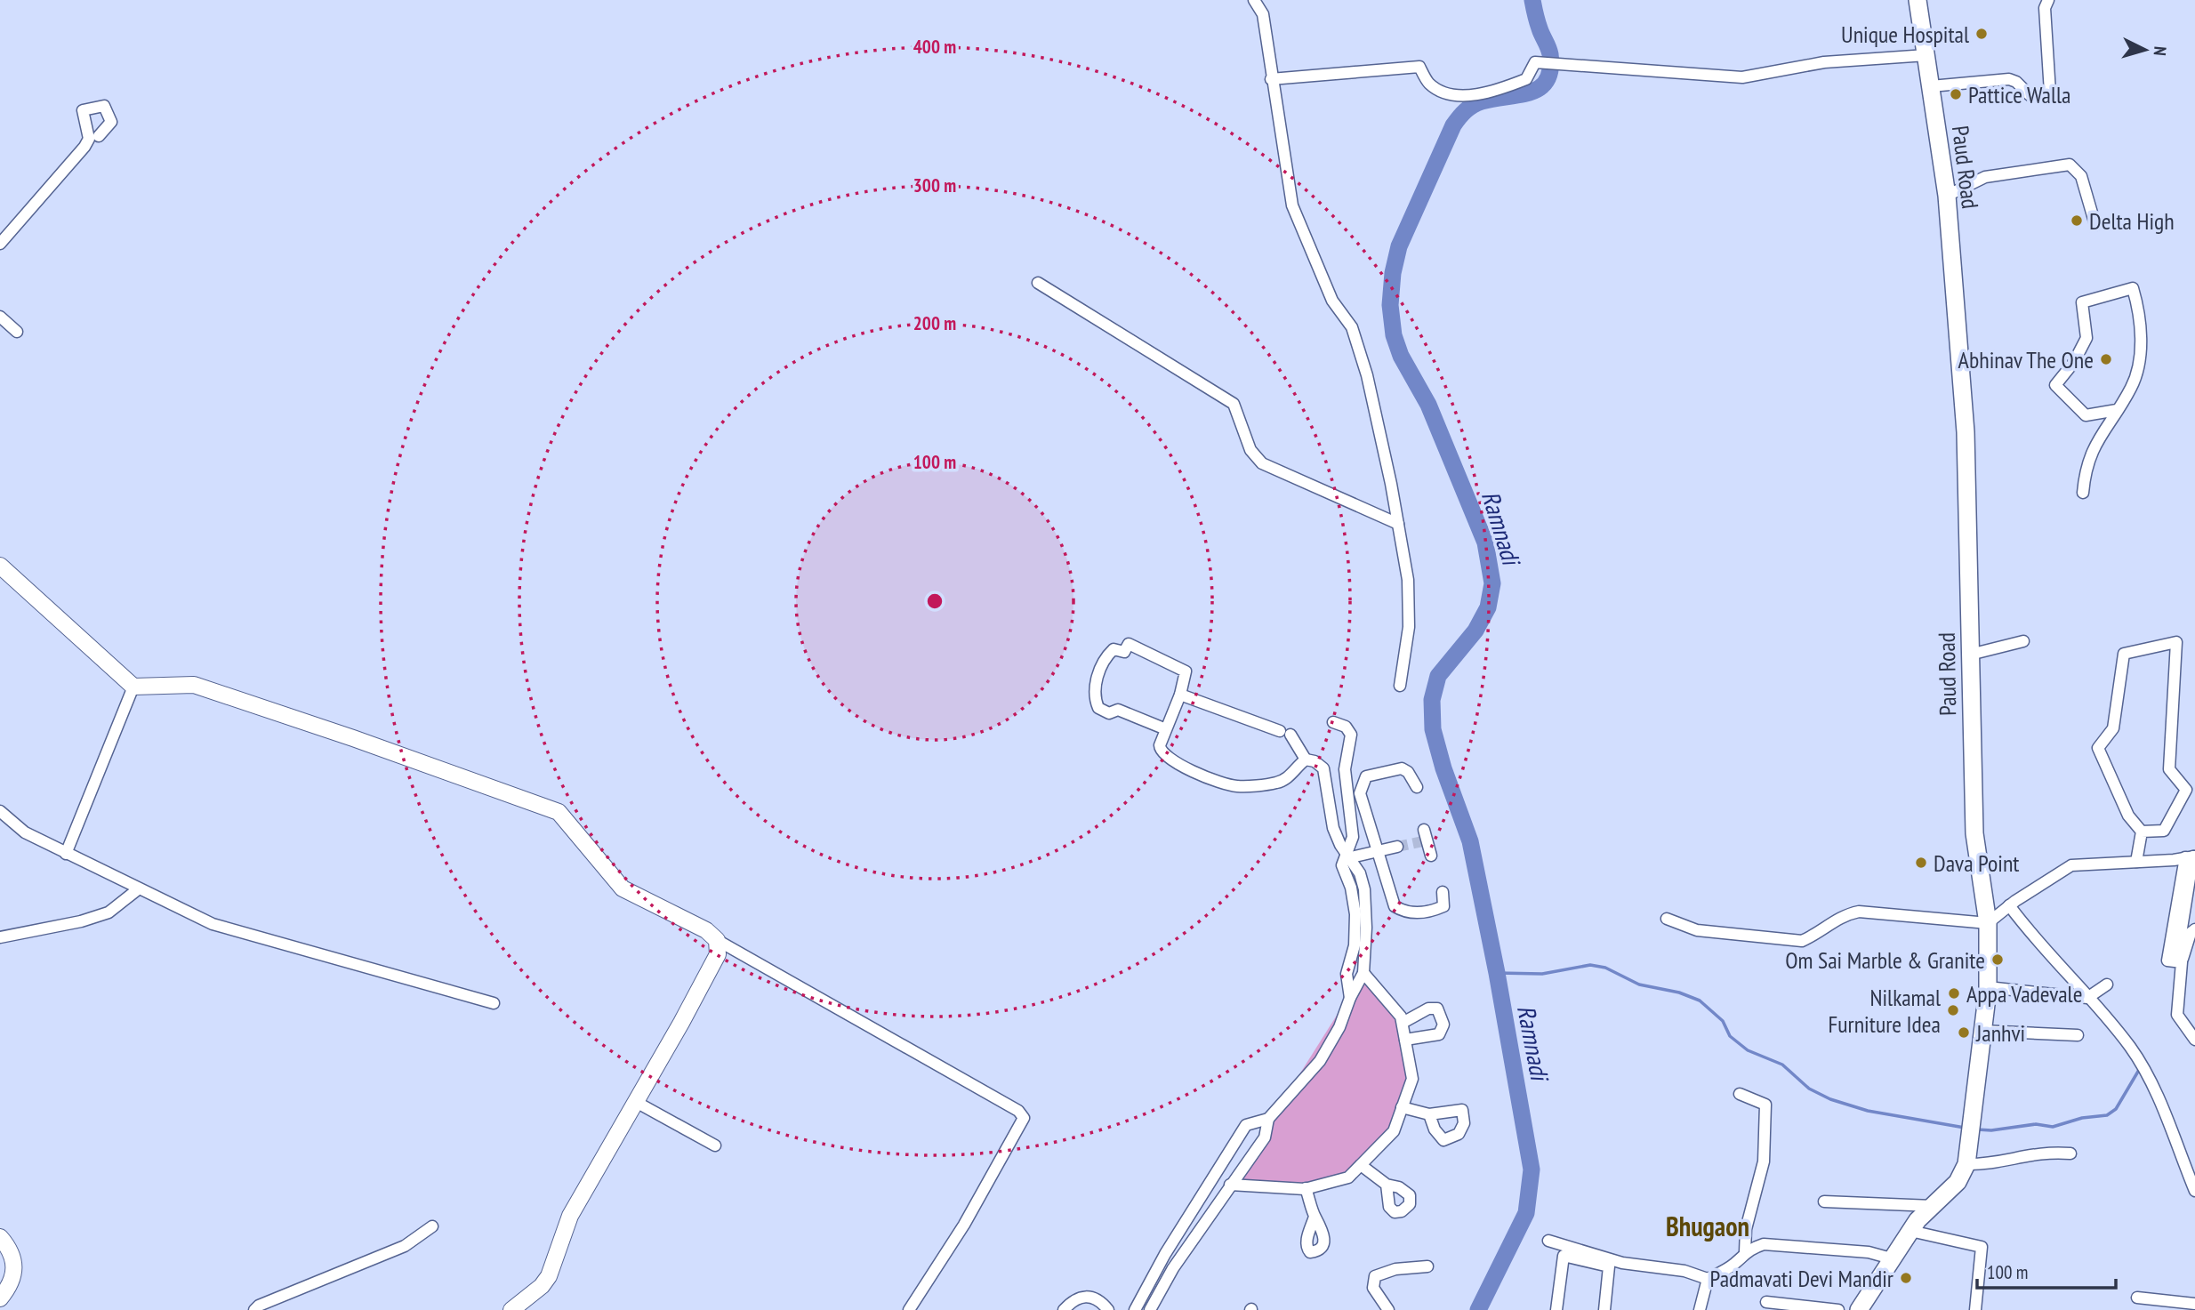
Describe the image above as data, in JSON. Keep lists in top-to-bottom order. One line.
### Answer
{"streets":{"main road":["Paud Road"]},"districts":["Bhugaon"],"water":["Ramnadi"],"places":["Unique Hospital","Pattice Walla","Delta High","Abhinav The One","Dava Point","Om Sai Marble & Granite","Appa Vadevale","Nilkamal Furniture Idea","Janhvi","Padmavati Devi Mandir"],"scale_bar":"100 m","north":"right","rings":["400 m","300 m","200 m","100 m"]}
